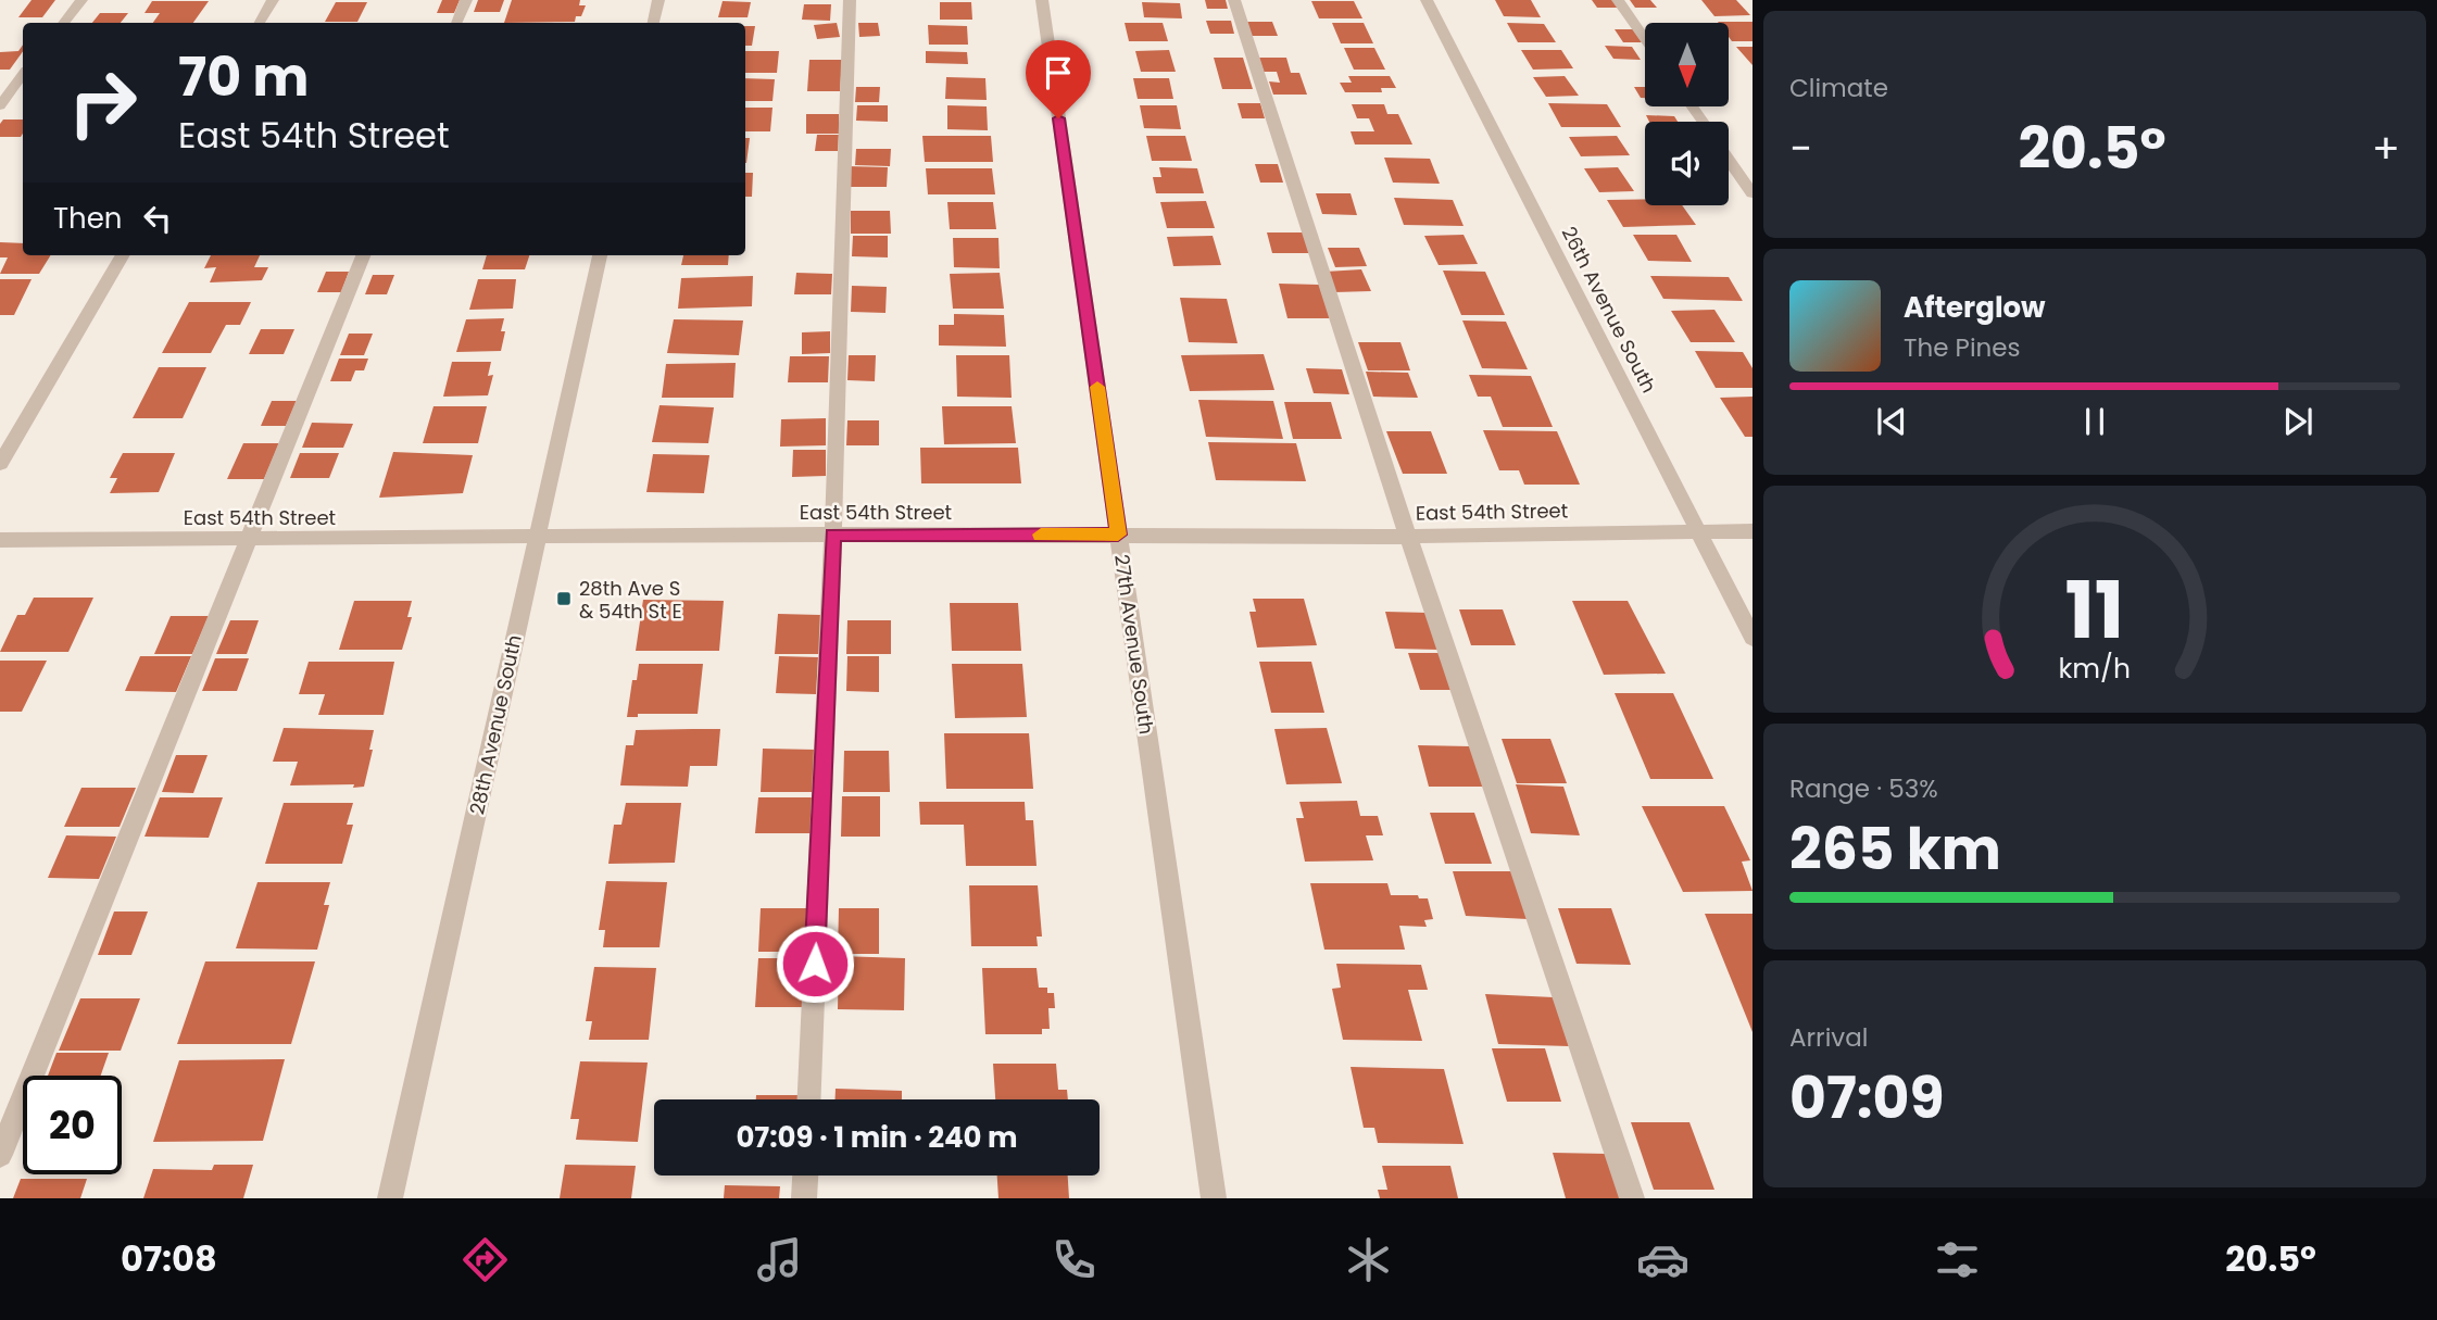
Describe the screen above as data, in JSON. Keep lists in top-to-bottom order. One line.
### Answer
{"streets":{"street":["26th Avenue South","East 54th Street","27th Avenue South","28th Avenue South"]},"crossings":[["26th Avenue South","East 54th Street"],["East 54th Street","27th Avenue South"],["East 54th Street","28th Avenue South"]],"places":{"transit":["28th Ave S & 54th St E"]},"north":"bottom","page":{"tile":["Climate",["Range · 53%","265 km"],["Arrival","07:09"]],"turn":["70 m","East 54th Street"],"heat":["−","20.5°","+"],"then":"Then","song":["Afterglow","The Pines"],"limit":"20","trip":"07:09 · 1 min · 240 m","tabs":["07:08","20.5°"],"gauge":["11","km/h"]}}
